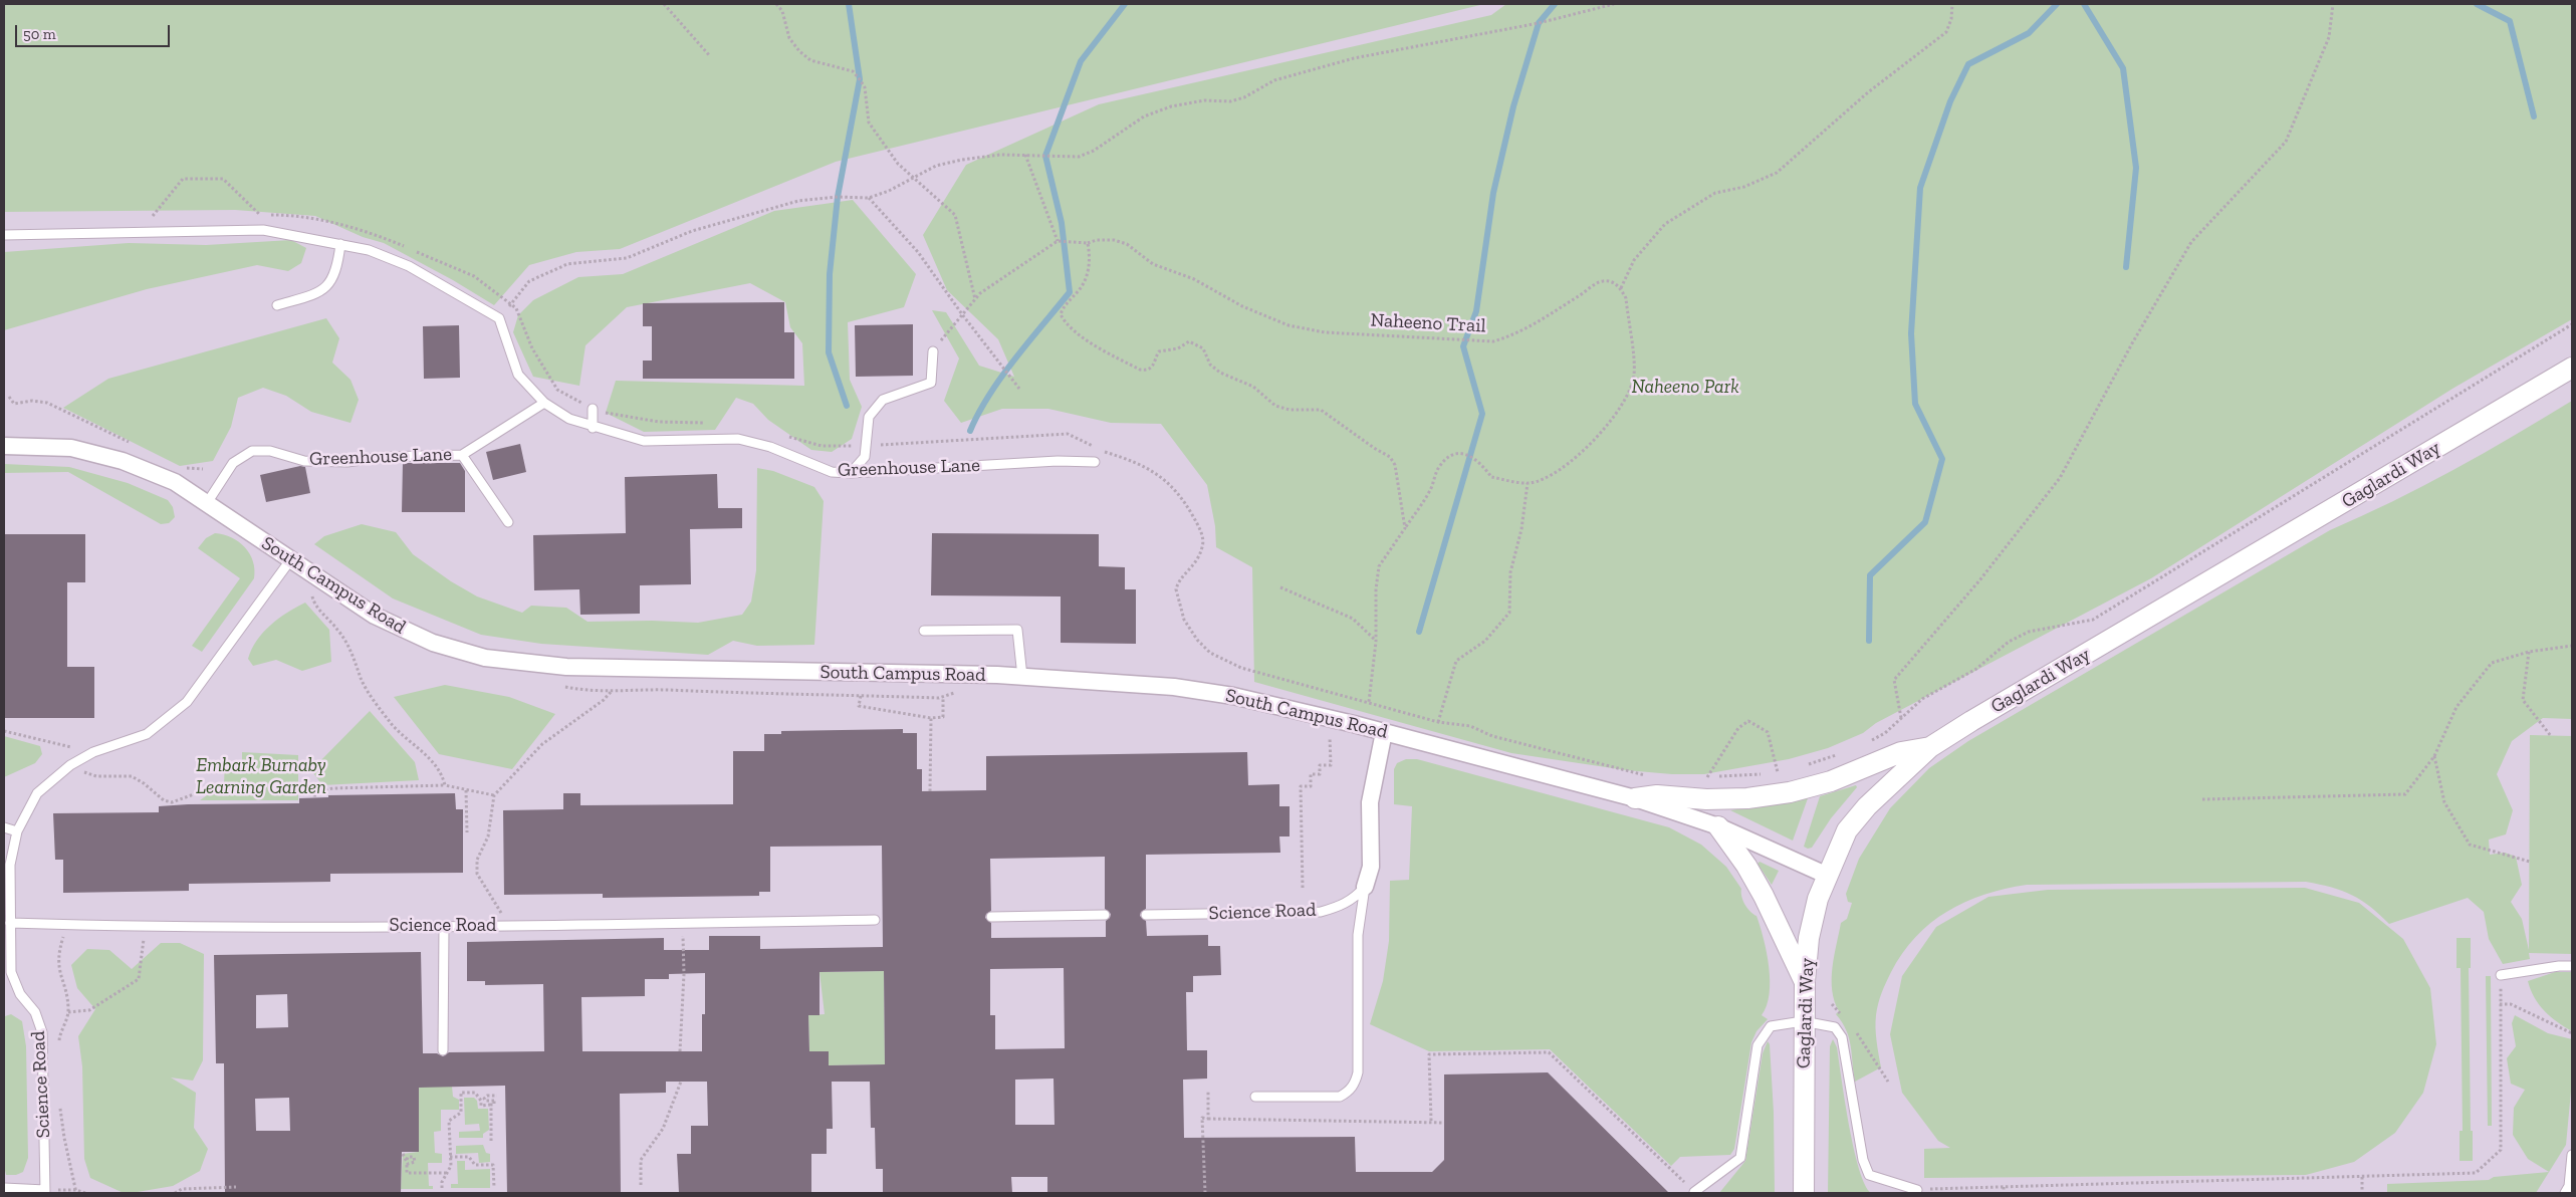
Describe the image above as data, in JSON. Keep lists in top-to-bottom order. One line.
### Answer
{"streets":{"street":["Gaglardi Way","South Campus Road"],"lane":["Greenhouse Lane","Science Road"],"path":["Naheeno Trail"]},"crossings":[["Greenhouse Lane","South Campus Road"],["Gaglardi Way","South Campus Road"],["South Campus Road","Science Road"]],"parks":["Naheeno Park","Embark Burnaby Learning Garden"],"scale_bar":"50 m"}
